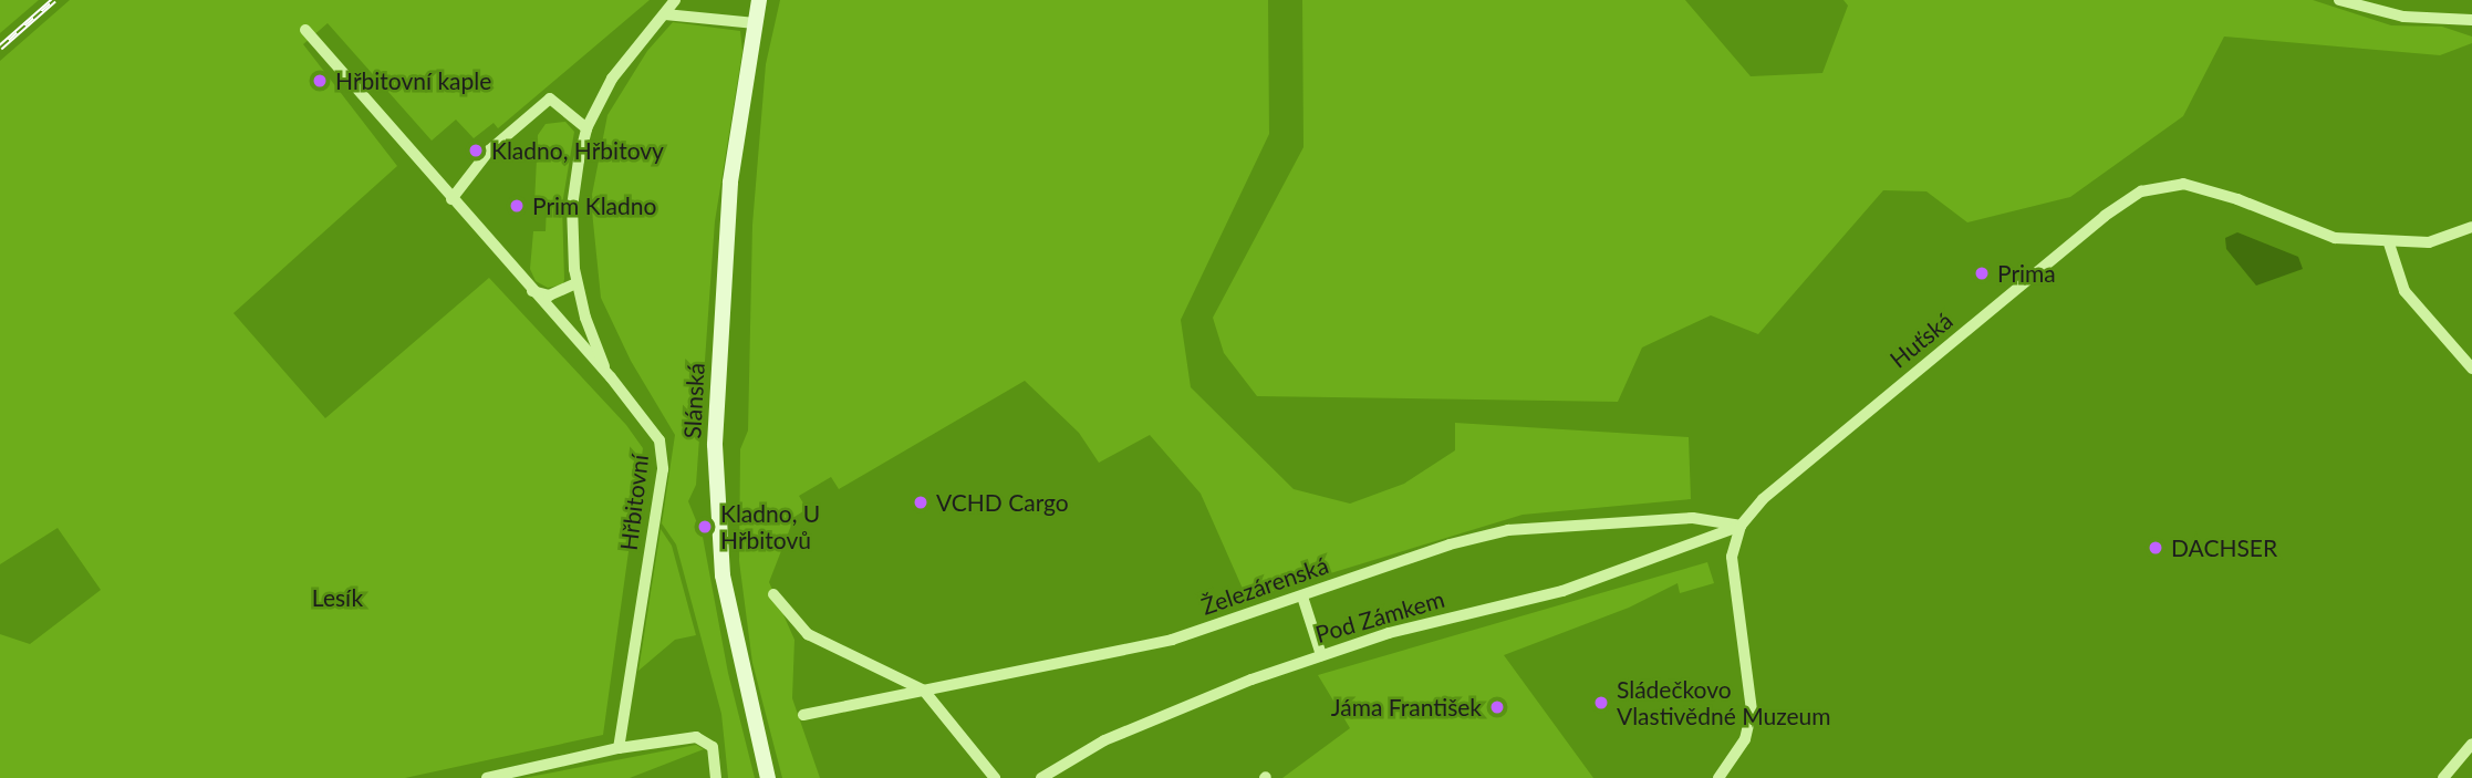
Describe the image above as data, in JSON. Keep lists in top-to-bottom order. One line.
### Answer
{"streets":{"main road":["Slánská"],"street":["Huťská","Hřbitovní","Železárenská","Pod Zámkem"]},"crossings":[["Huťská","Železárenská"],["Huťská","Pod Zámkem"],["Železárenská","Pod Zámkem"]],"parks":["Lesík"],"places":["Hřbitovní kaple","Kladno, Hřbitovy","Prim Kladno","Prima","VCHD Cargo","Kladno, U Hřbitovů","DACHSER","Sládečkovo Vlastivědné Muzeum","Jáma František"]}
